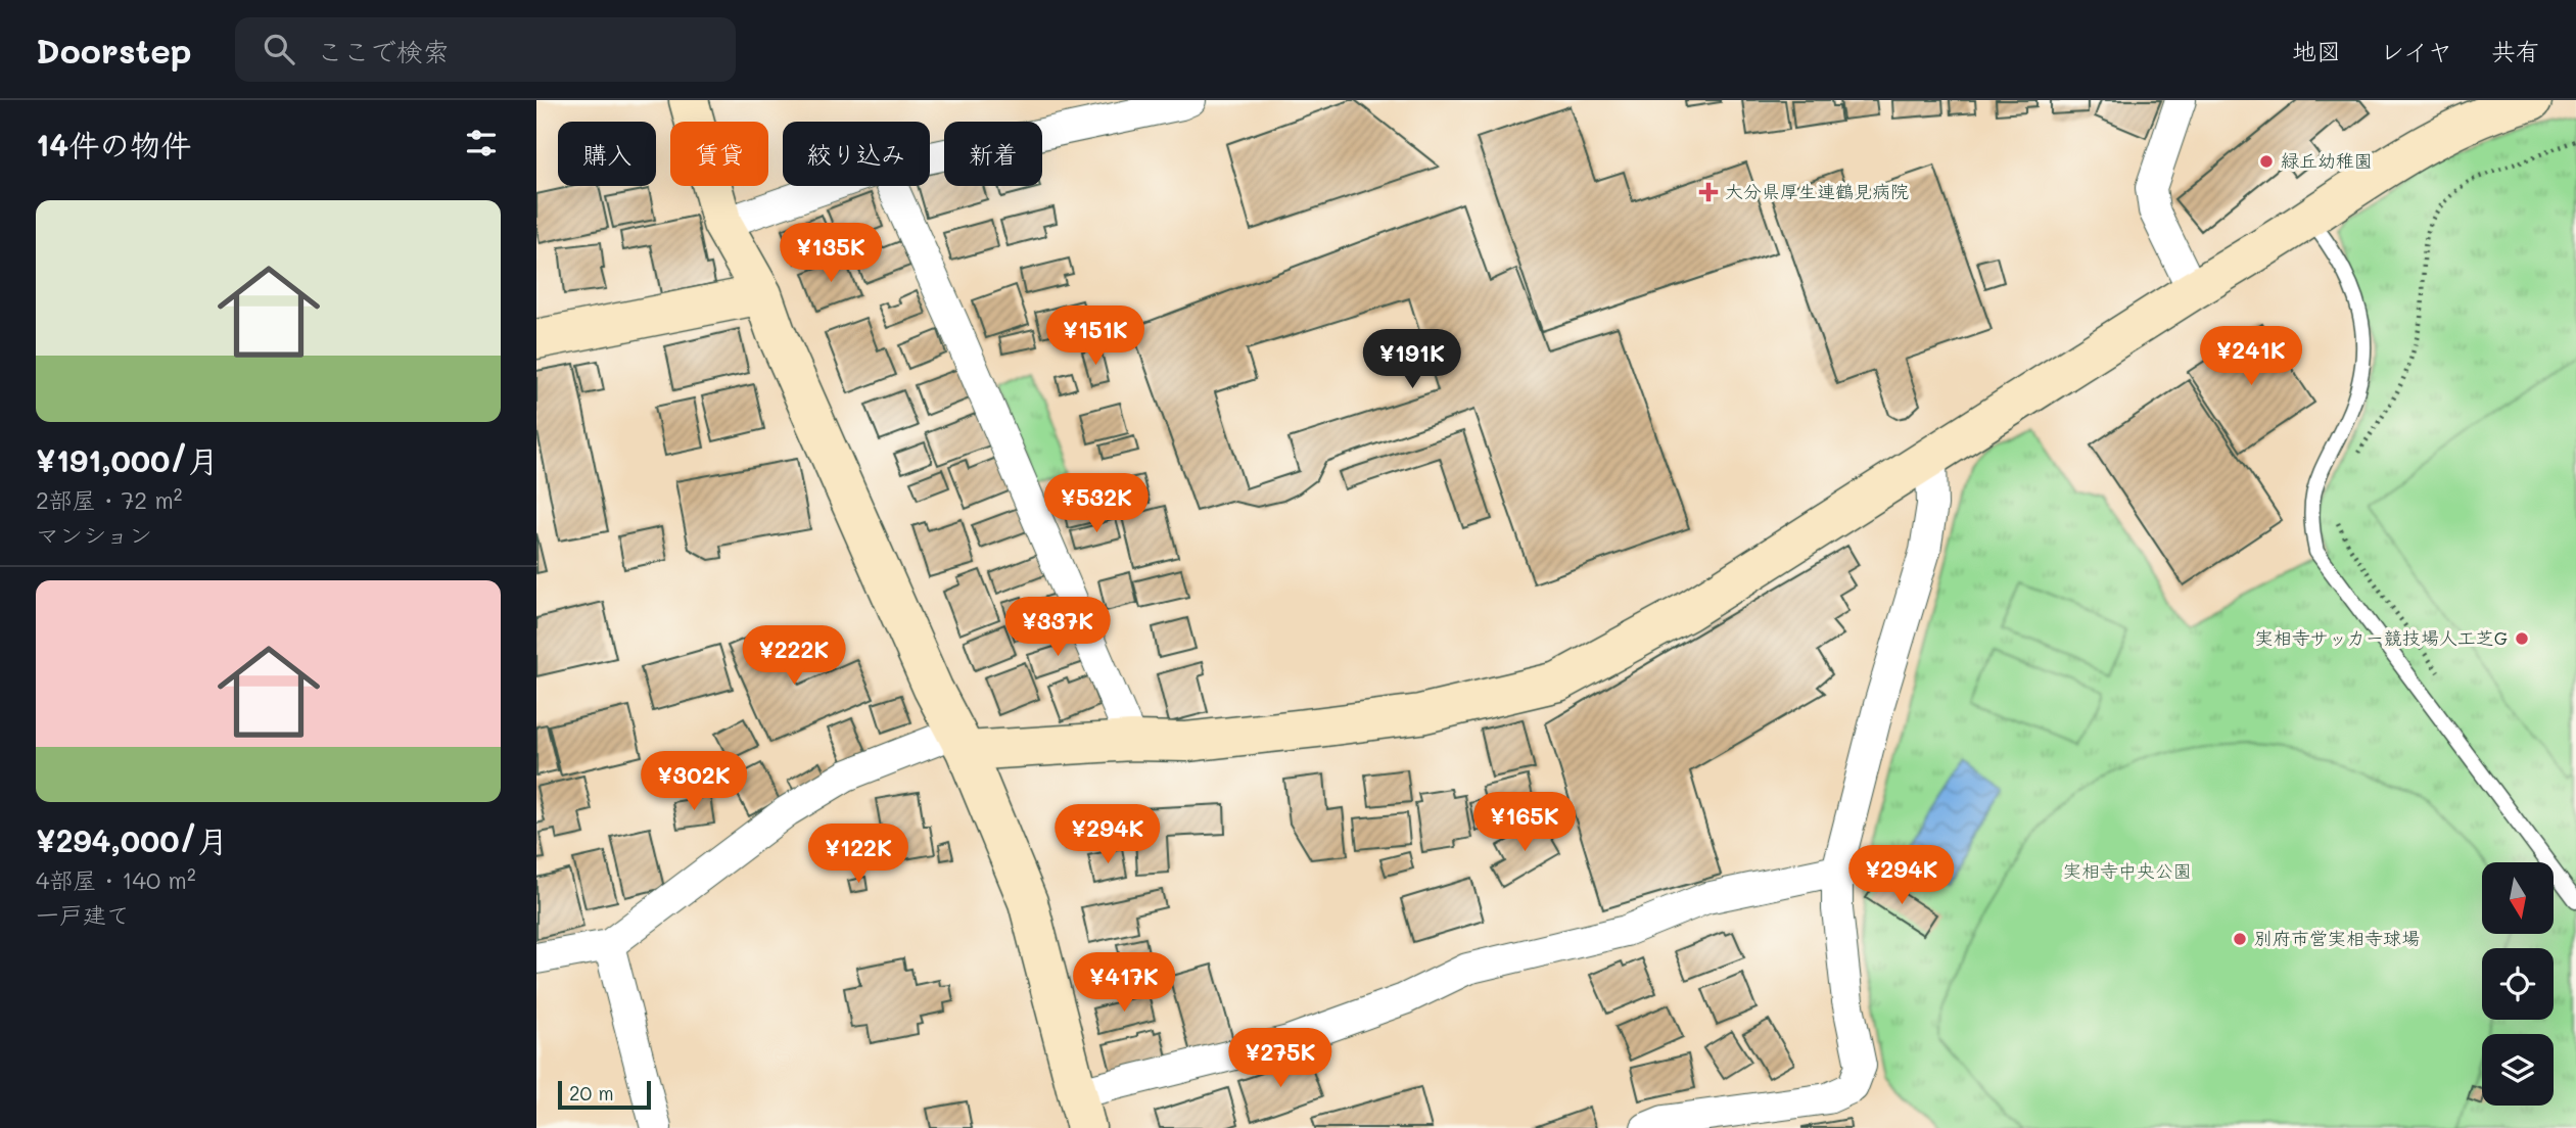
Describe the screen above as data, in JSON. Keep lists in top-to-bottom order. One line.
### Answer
{"parks":["実相寺中央公園"],"places":{"other":["緑丘幼稚園","実相寺サッカー競技場人工芝G","別府市営実相寺球場"],"health":["大分県厚生連鶴見病院"]},"scale_bar":"20 m","north":"bottom","page":{"header":"Doorstep","search":"ここで検索","nav":["地図","レイヤ","共有"],"heading":"14件の物件","chip":["購入","賃貸","絞り込み","新着"],"list":[{"name":"¥191,000/月","note":"2部屋 · 72 m² · マンション"},{"name":"¥294,000/月","note":"4部屋 · 140 m² · 一戸建て"}],"price":["¥135K","¥151K","¥241K","¥191K","¥532K","¥337K","¥222K","¥302K","¥165K","¥294K","¥122K","¥294K","¥417K","¥275K"],"scale":"20 m"}}
